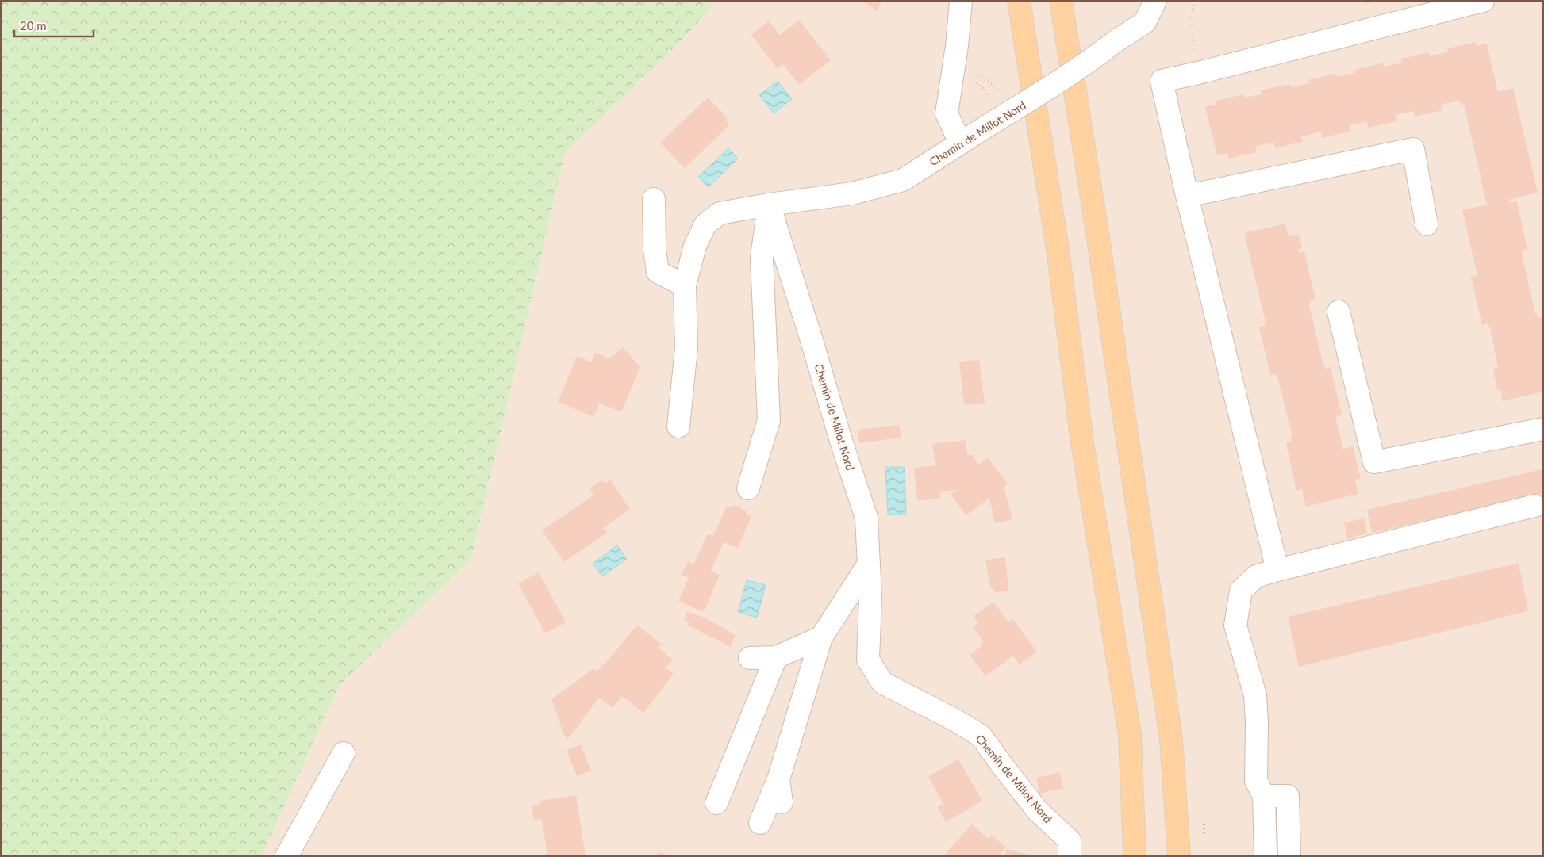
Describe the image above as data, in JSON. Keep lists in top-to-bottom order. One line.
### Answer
{"streets":{"street":["Chemin de Millot Nord"]},"scale_bar":"20 m"}
